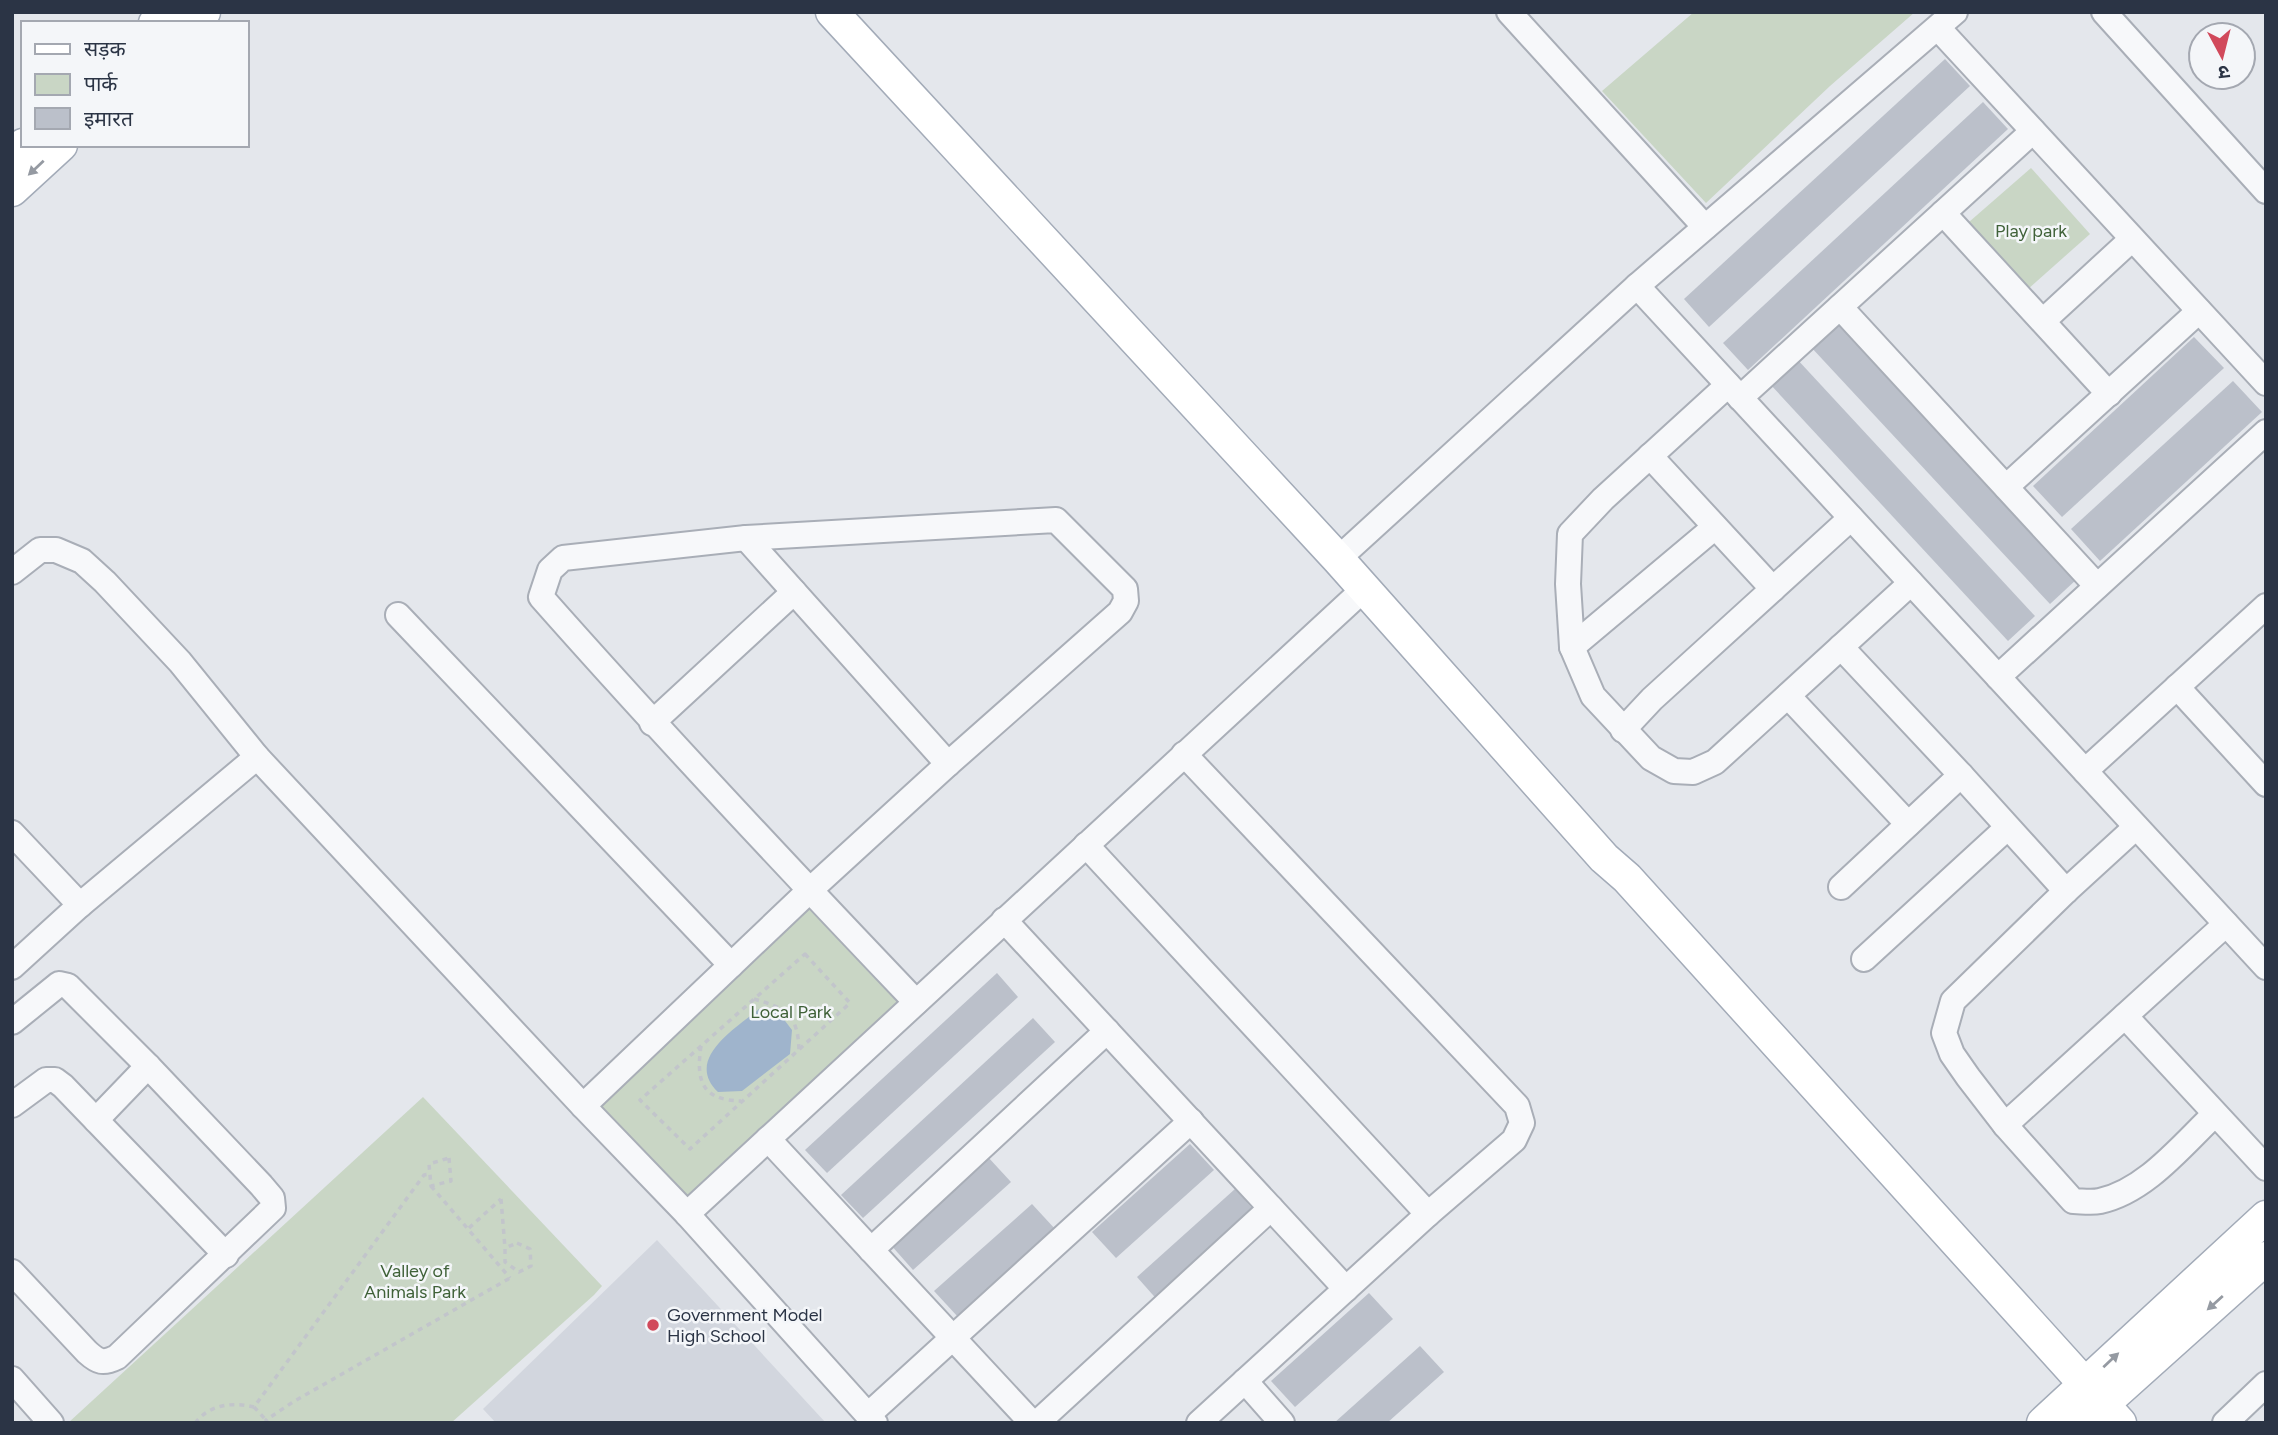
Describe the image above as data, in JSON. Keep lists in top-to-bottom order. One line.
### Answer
{"parks":["Play park","Local Park","Valley of Animals Park"],"places":["Government Model High School"],"legend":["सड़क","पार्क","इमारत"],"north":"bottom"}
